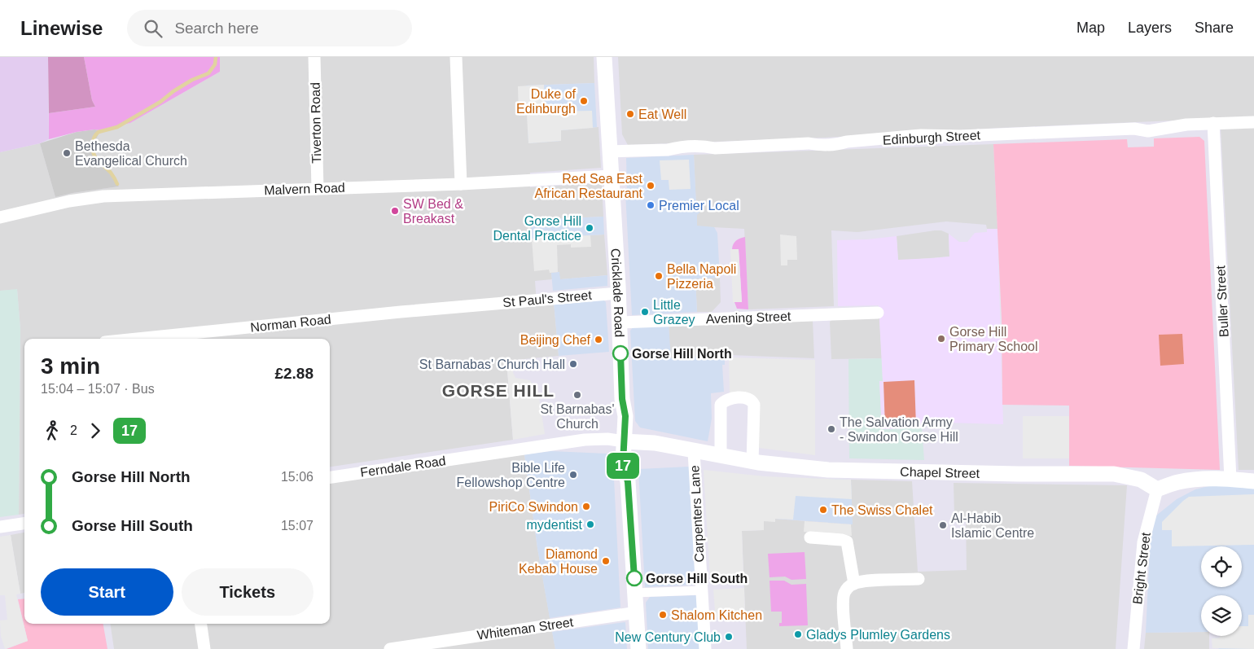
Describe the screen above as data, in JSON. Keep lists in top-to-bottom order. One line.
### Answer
{"streets":{"street":["Tiverton Road","Edinburgh Street","Malvern Road","Cricklade Road","St Paul's Street","Buller Street","Avening Street","Norman Road","Ferndale Road","Chapel Street","Carpenters Lane","Bright Street","Whiteman Street"]},"crossings":[["Tiverton Road","Malvern Road"],["Edinburgh Street","Cricklade Road"],["Edinburgh Street","Buller Street"],["Malvern Road","Cricklade Road"],["Cricklade Road","St Paul's Street"],["Cricklade Road","Avening Street"],["Cricklade Road","Ferndale Road"],["Cricklade Road","Chapel Street"],["Cricklade Road","Whiteman Street"],["St Paul's Street","Norman Road"],["Ferndale Road","Chapel Street"],["Chapel Street","Carpenters Lane"],["Chapel Street","Bright Street"]],"districts":["GORSE HILL"],"places":["Duke of Edinburgh","Eat Well","Bethesda Evangelical Church","Red Sea East African Restaurant","Premier Local","SW Bed & Breakast","Gorse Hill Dental Practice","Bella Napoli Pizzeria","Little Grazey","Gorse Hill Primary School","Beijing Chef","Gorse Hill North","St Barnabas' Church Hall","St Barnabas' Church","The Salvation Army - Swindon Gorse Hill","Bible Life Fellowshop Centre","PiriCo Swindon","The Swiss Chalet","mydentist","Al-Habib Islamic Centre","Diamond Kebab House","Gorse Hill South","Shalom Kitchen","Gladys Plumley Gardens","New Century Club"],"lines":["bus line 17"],"page":{"header":"Linewise","search":"Search here","nav":["Map","Layers","Share"],"on_map":"17","heading":["3 min","15:04 – 15:07 · Bus","£2.88"],"legs":["2","17"],"list":[{"name":"Gorse Hill North","value":"15:06"},{"name":"Gorse Hill South","value":"15:07"}],"buttons":["Start","Tickets"]}}
